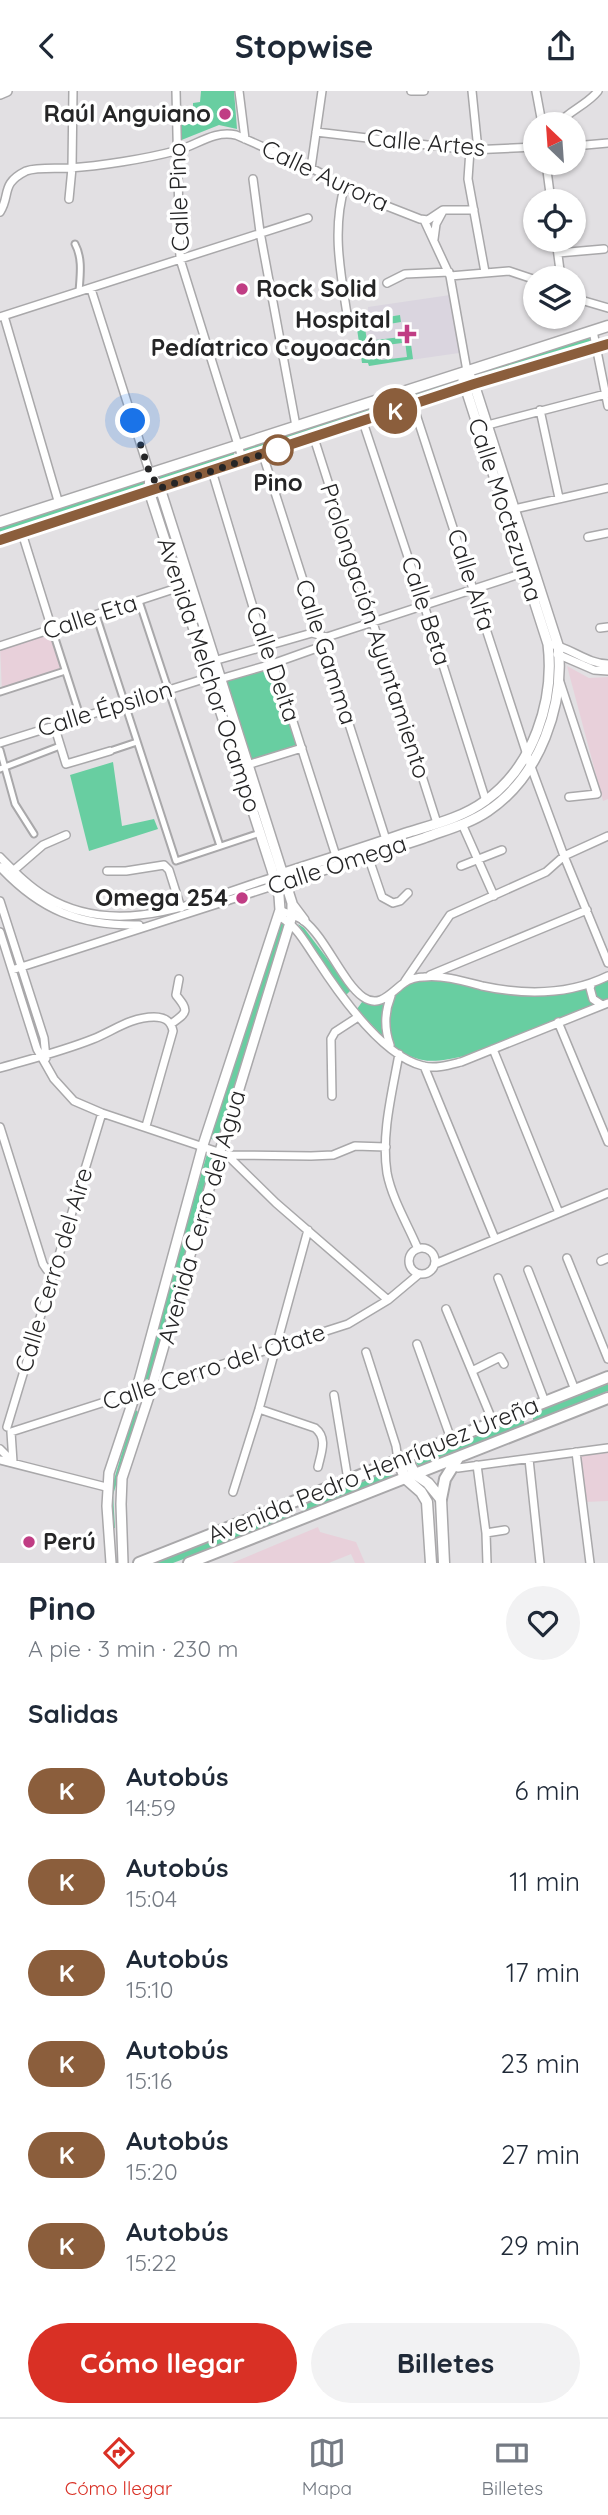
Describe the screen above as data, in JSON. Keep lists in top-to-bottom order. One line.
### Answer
{"streets":{"main road":["Avenida Pedro Henríquez Ureña"],"street":["Calle Artes","Calle Aurora","Calle Pino","Calle Moctezuma","Calle Alfa","Calle Beta","Calle Eta","Prolongación Ayuntamiento","Calle Gamma","Calle Delta","Avenida Melchor Ocampo","Calle Épsilon","Calle Omega","Avenida Cerro del Agua","Calle Cerro del Aire","Calle Cerro del Otate"]},"crossings":[["Calle Aurora","Calle Pino"],["Calle Moctezuma","Calle Épsilon"],["Calle Moctezuma","Calle Omega"],["Calle Alfa","Calle Épsilon"],["Calle Alfa","Calle Omega"],["Calle Beta","Calle Épsilon"],["Calle Beta","Calle Omega"],["Calle Eta","Avenida Melchor Ocampo"],["Prolongación Ayuntamiento","Calle Épsilon"],["Prolongación Ayuntamiento","Calle Omega"],["Calle Gamma","Calle Épsilon"],["Calle Gamma","Calle Omega"],["Calle Delta","Calle Épsilon"],["Calle Delta","Calle Omega"],["Avenida Melchor Ocampo","Calle Épsilon"],["Avenida Melchor Ocampo","Calle Omega"],["Avenida Melchor Ocampo","Avenida Cerro del Agua"],["Calle Omega","Avenida Cerro del Agua"],["Avenida Cerro del Agua","Calle Cerro del Otate"],["Calle Cerro del Aire","Calle Cerro del Otate"]],"places":{"other":["Raúl Anguiano","Rock Solid","Pino","Omega 254","Perú"],"health":["Hospital Pedíatrico Coyoacán"]},"lines":["bus line K"],"north":"top left","page":{"header":"Stopwise","on_map":"K","heading":[["Pino","A pie · 3 min · 230 m"],"Salidas"],"list":[{"mark":"K","name":"Autobús","note":"14:59","value":"6 min"},{"mark":"K","name":"Autobús","note":"15:04","value":"11 min"},{"mark":"K","name":"Autobús","note":"15:10","value":"17 min"},{"mark":"K","name":"Autobús","note":"15:16","value":"23 min"},{"mark":"K","name":"Autobús","note":"15:20","value":"27 min"},{"mark":"K","name":"Autobús","note":"15:22","value":"29 min"}],"buttons":["Cómo llegar","Billetes"],"tabs":["Cómo llegar","Mapa","Billetes"]}}
